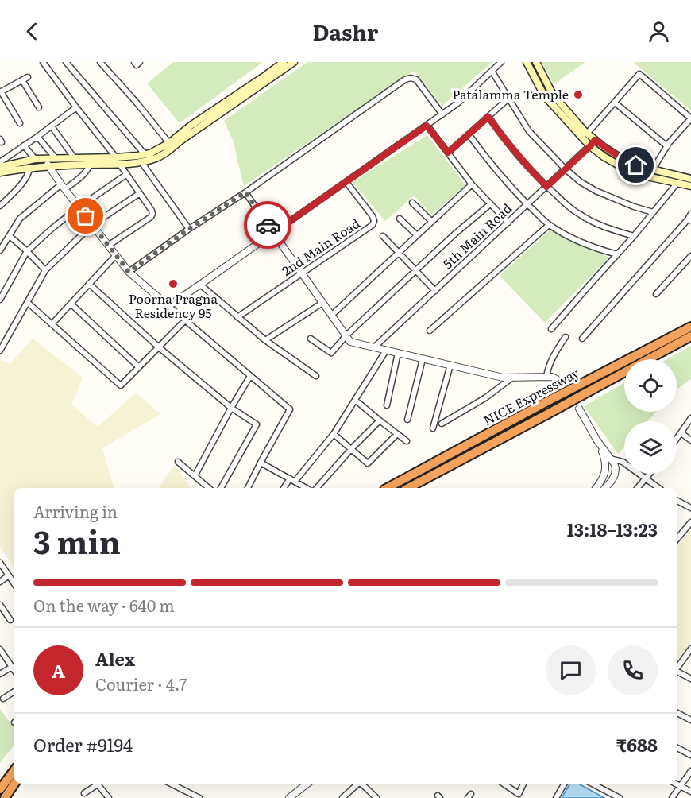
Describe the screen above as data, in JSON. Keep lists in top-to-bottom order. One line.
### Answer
{"streets":{"highway":["NICE Expressway"],"street":["5th Main Road","2nd Main Road"]},"places":["Patalamma Temple","Poorna Pragna Residency 95"],"page":{"header":"Dashr","heading":["3 min","Arriving in","13:18–13:23"],"panel":["Alex","Courier · 4.7","Order #9194","₹688"],"bar":"On the way · 640 m","round":"A"}}
